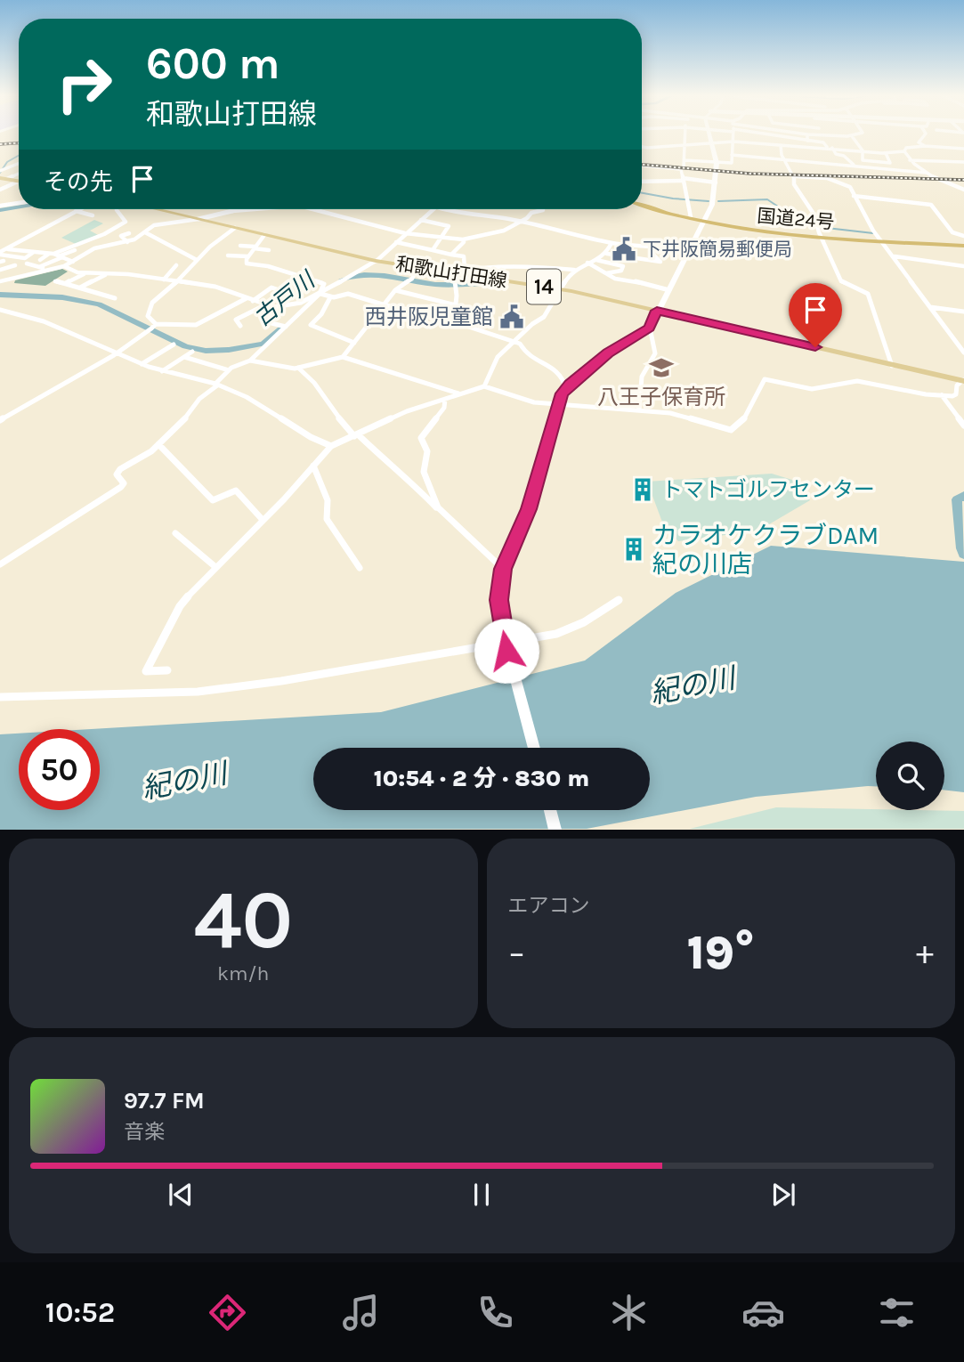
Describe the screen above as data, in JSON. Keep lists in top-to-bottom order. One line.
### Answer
{"streets":{"highway":["国道24号"],"main road":["和歌山打田線","14"]},"water":["古戸川","紀の川"],"places":{"public building":["下井阪簡易郵便局","西井阪児童館"],"school or university":["八王子保育所"],"building":["トマトゴルフセンター","カラオケクラブDAM 紀の川店"]},"page":{"turn":["600 m","和歌山打田線"],"then":"その先","limit":"50","trip":"10:54 · 2 分 · 830 m","tile":[["40","km/h"],"エアコン"],"heat":["−","19°","+"],"song":["97.7 FM","音楽"],"tabs":"10:52"}}
